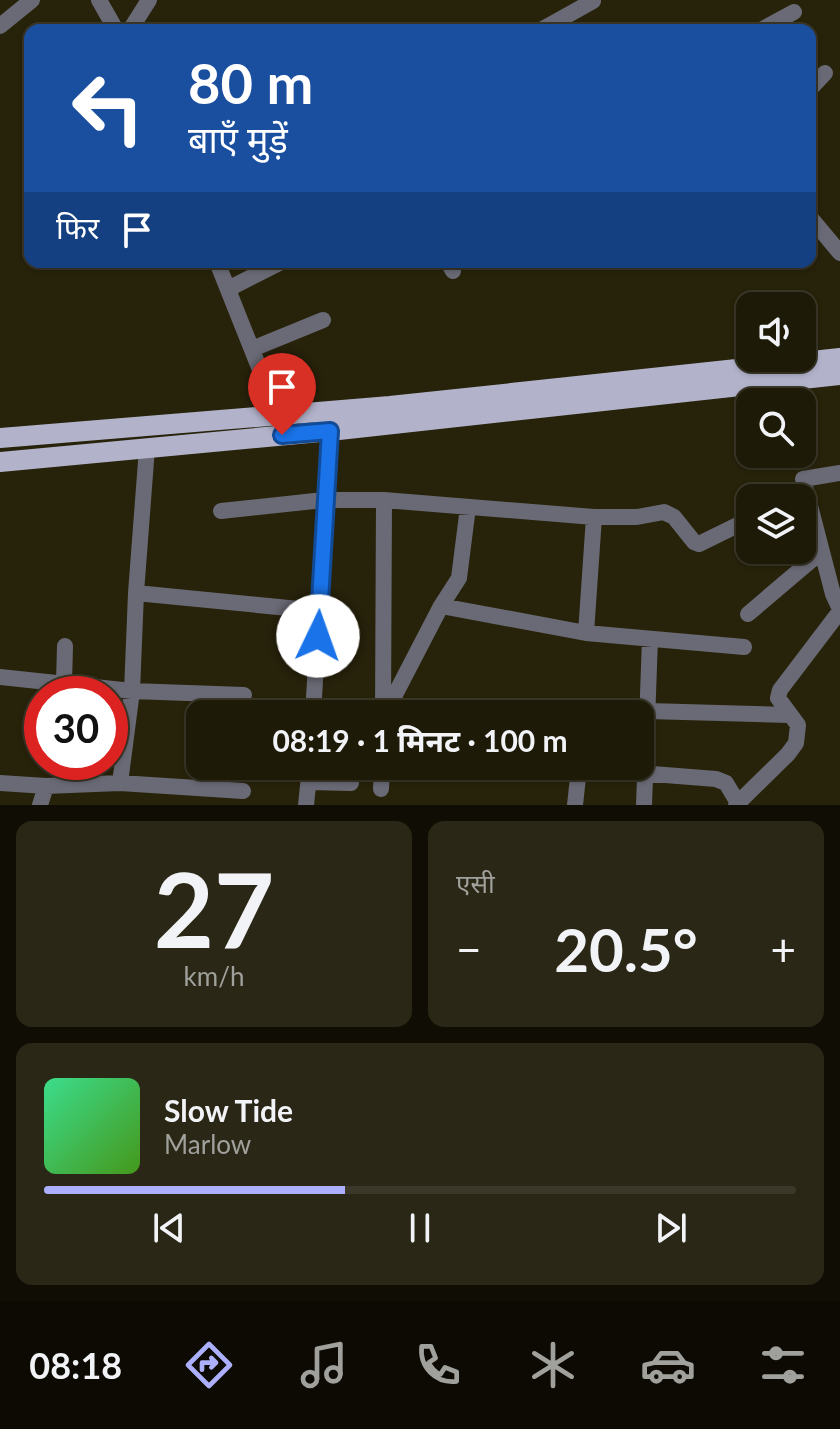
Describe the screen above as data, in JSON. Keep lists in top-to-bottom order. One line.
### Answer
{"page":{"turn":["80 m","बाएँ मुड़ें"],"then":"फिर","limit":"30","trip":"08:19 · 1 मिनट · 100 m","tile":[["27","km/h"],"एसी"],"heat":["−","20.5°","+"],"song":["Slow Tide","Marlow"],"tabs":"08:18"}}
